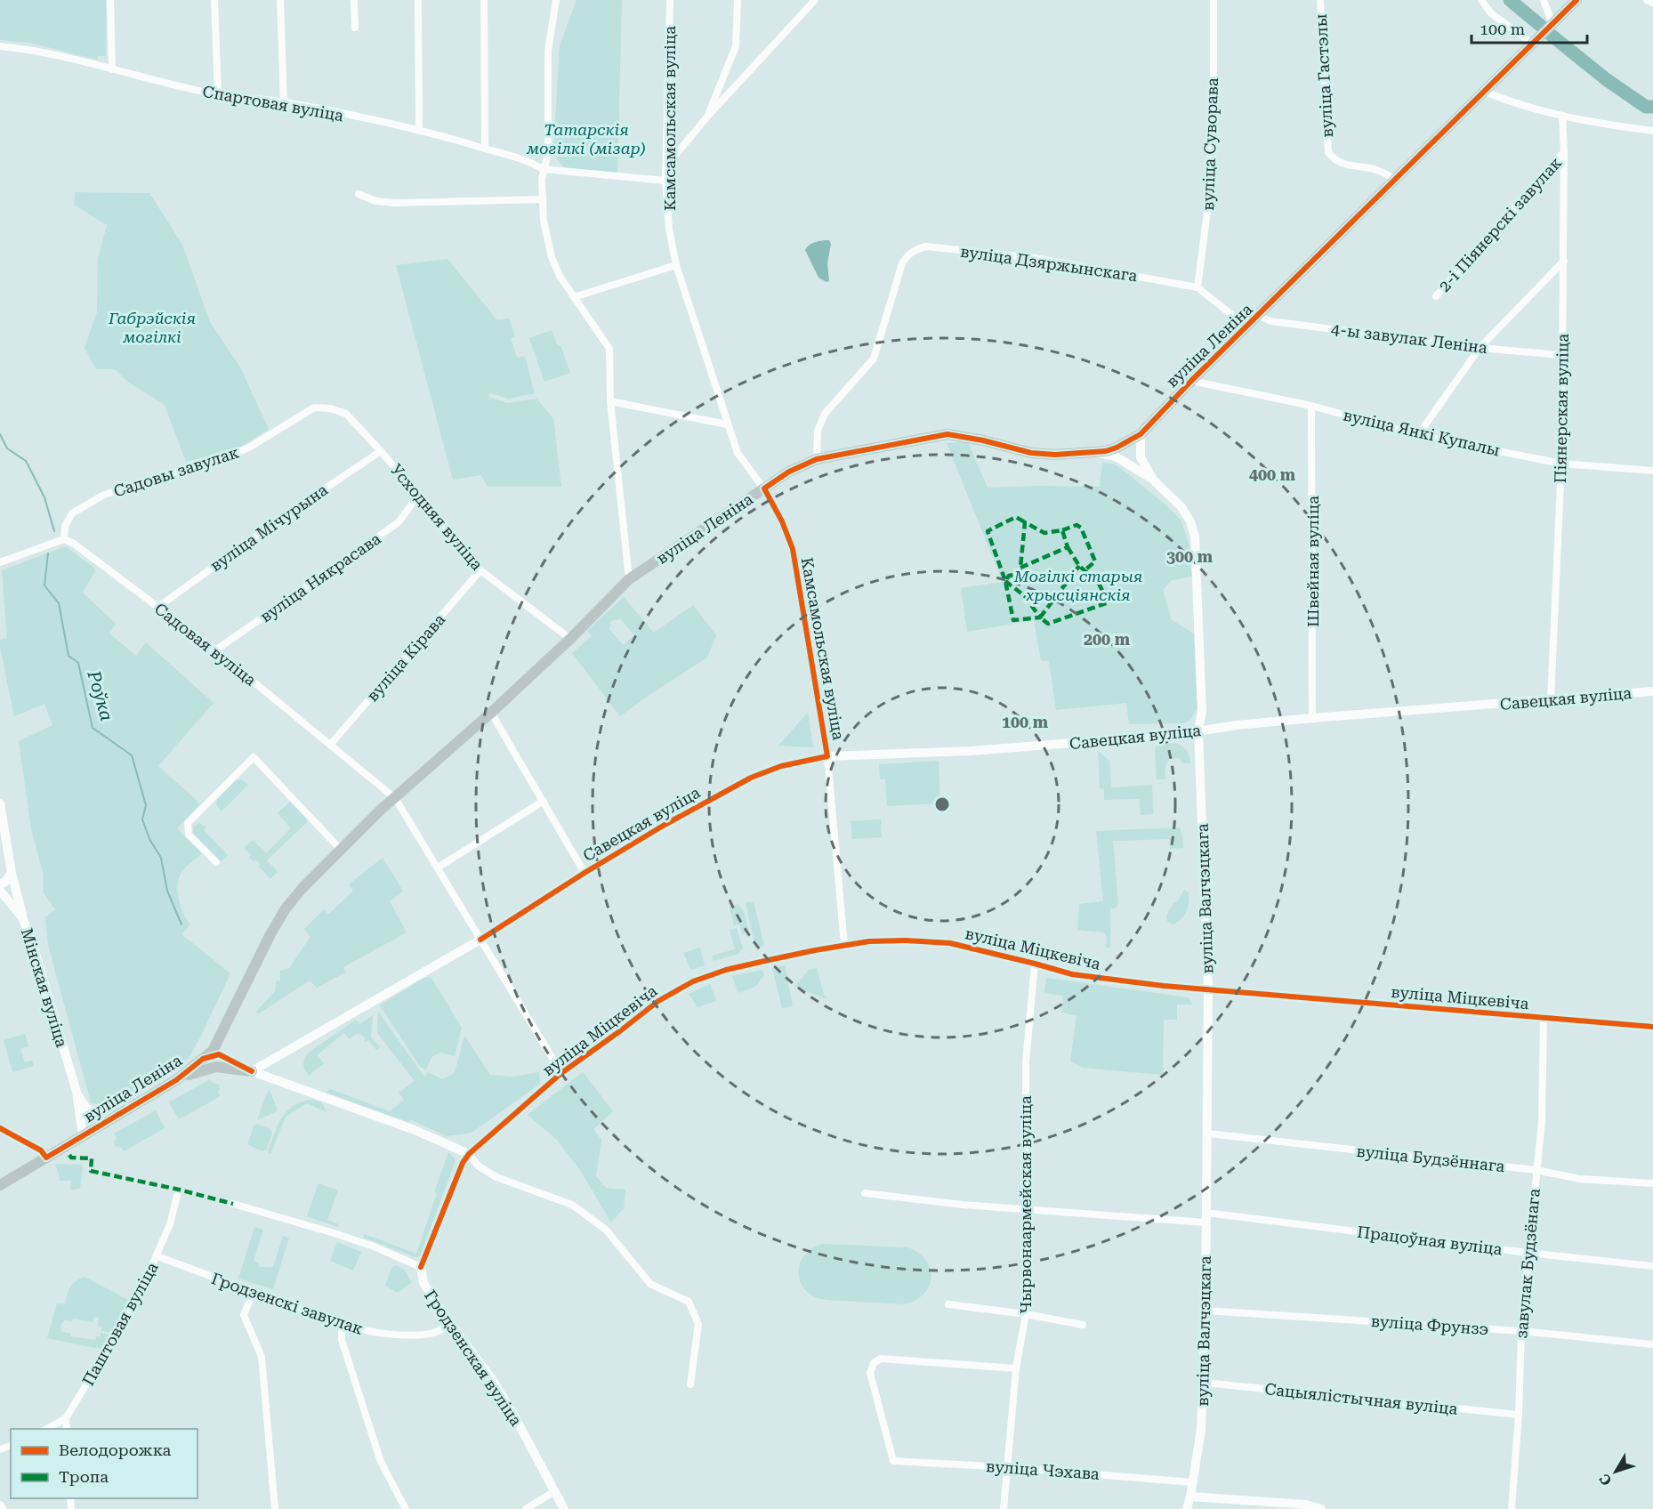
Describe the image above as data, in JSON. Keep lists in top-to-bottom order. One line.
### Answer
{"streets":{"main road":["вуліца Леніна"],"street":["вуліца Гастэлы","Спартовая вуліца","Камсамольская вуліца","вуліца Суворава","2-і Піянерскі завулак","вуліца Дзяржынскага","4-ы завулак Леніна","Піянерская вуліца","вуліца Янкі Купалы","Садовы завулак","Усходняя вуліца","вуліца Мічурына","Швейная вуліца","вуліца Някрасава","Садовая вуліца","вуліца Кірава","Савецкая вуліца","вуліца Валчэцкага","вуліца Міцкевіча","Мінская вуліца","вуліца Будзённага","Чырвонаармейская вуліца","Працоўная вуліца","завулак Будзёнага","Гродзенскі завулак","Паштовая вуліца","вуліца Фрунзэ","Гродзенская вуліца","Сацыялістычная вуліца","вуліца Чэхава"]},"crossings":[["вуліца Гастэлы","вуліца Леніна"],["Спартовая вуліца","Камсамольская вуліца"],["Камсамольская вуліца","вуліца Леніна"],["Камсамольская вуліца","Савецкая вуліца"],["Камсамольская вуліца","вуліца Міцкевіча"],["вуліца Суворава","вуліца Дзяржынскага"],["2-і Піянерскі завулак","Піянерская вуліца"],["вуліца Дзяржынскага","вуліца Леніна"],["4-ы завулак Леніна","вуліца Леніна"],["4-ы завулак Леніна","Піянерская вуліца"],["вуліца Леніна","вуліца Янкі Купалы"],["вуліца Леніна","Усходняя вуліца"],["вуліца Леніна","Садовая вуліца"],["вуліца Леніна","вуліца Валчэцкага"],["вуліца Леніна","Мінская вуліца"],["Піянерская вуліца","вуліца Янкі Купалы"],["Піянерская вуліца","Савецкая вуліца"],["вуліца Янкі Купалы","Швейная вуліца"],["Садовы завулак","Усходняя вуліца"],["Садовы завулак","вуліца Мічурына"],["Садовы завулак","Садовая вуліца"],["Усходняя вуліца","вуліца Мічурына"],["Усходняя вуліца","вуліца Някрасава"],["Усходняя вуліца","вуліца Кірава"],["вуліца Мічурына","Садовая вуліца"],["Швейная вуліца","Савецкая вуліца"],["вуліца Някрасава","Садовая вуліца"],["Садовая вуліца","вуліца Кірава"],["Садовая вуліца","Савецкая вуліца"],["Садовая вуліца","вуліца Міцкевіча"],["Савецкая вуліца","вуліца Валчэцкага"],["вуліца Валчэцкага","вуліца Міцкевіча"],["вуліца Валчэцкага","вуліца Будзённага"],["вуліца Валчэцкага","Працоўная вуліца"],["вуліца Валчэцкага","вуліца Фрунзэ"],["вуліца Валчэцкага","Сацыялістычная вуліца"],["вуліца Валчэцкага","вуліца Чэхава"],["вуліца Міцкевіча","Чырвонаармейская вуліца"],["вуліца Міцкевіча","завулак Будзёнага"],["вуліца Будзённага","завулак Будзёнага"],["Чырвонаармейская вуліца","Працоўная вуліца"],["Чырвонаармейская вуліца","вуліца Чэхава"],["Працоўная вуліца","завулак Будзёнага"],["завулак Будзёнага","вуліца Фрунзэ"],["завулак Будзёнага","Сацыялістычная вуліца"],["Гродзенскі завулак","Паштовая вуліца"],["Гродзенскі завулак","Гродзенская вуліца"]],"water":["Роўка"],"parks":["Татарскія могілкі (мізар)","Габрэйскія могілкі","Могілкі старыя хрысціянскія"],"legend":["Велодорожка","Тропа"],"scale_bar":"100 m","north":"bottom left","rings":["400 m","300 m","200 m","100 m"]}
